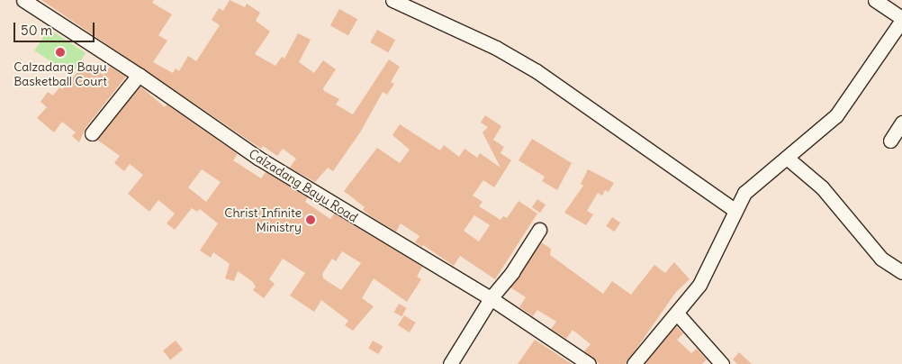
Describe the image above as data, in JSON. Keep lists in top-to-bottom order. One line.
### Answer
{"streets":{"street":["Calzadang Bayu Road"]},"places":["Calzadang Bayu Basketball Court","Christ Infinite Ministry"],"scale_bar":"50 m"}
